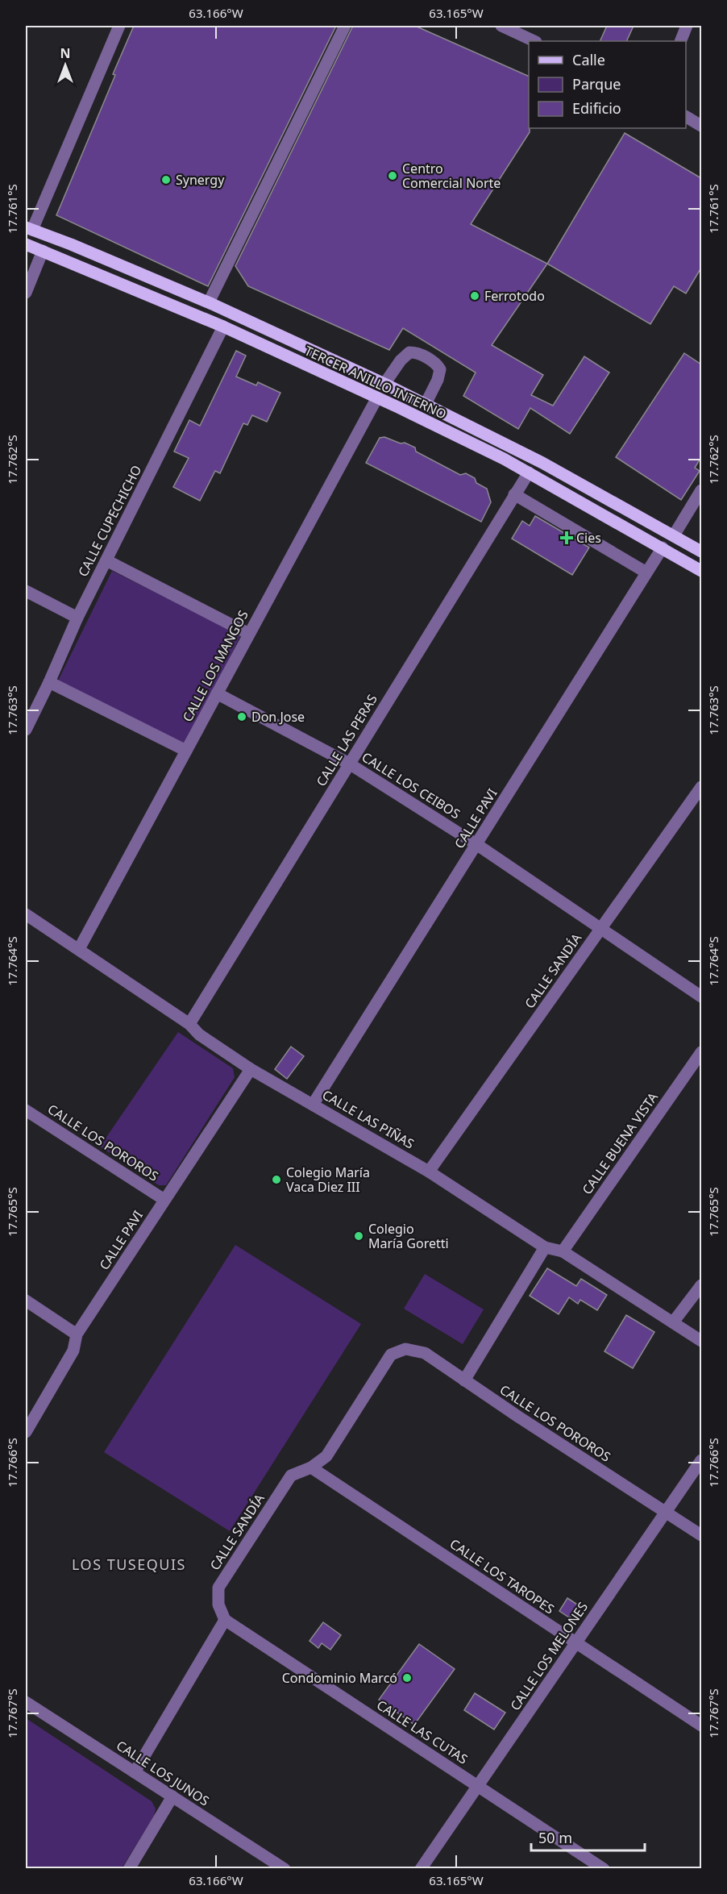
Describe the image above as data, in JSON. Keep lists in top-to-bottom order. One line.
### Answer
{"streets":{"main road":["TERCER ANILLO INTERNO"],"street":["CALLE CUPECHICHO","CALLE LOS MANGOS","CALLE LAS PERAS","CALLE LOS CEIBOS","CALLE PAVI","CALLE SANDÍA","CALLE LAS PIÑAS","CALLE LOS POROROS","CALLE BUENA VISTA","CALLE LOS TAROPES","CALLE LOS MELONES","CALLE LAS CUTAS","CALLE LOS JUNOS"]},"crossings":[["TERCER ANILLO INTERNO","CALLE CUPECHICHO"],["TERCER ANILLO INTERNO","CALLE LOS MANGOS"],["TERCER ANILLO INTERNO","CALLE LAS PERAS"],["TERCER ANILLO INTERNO","CALLE PAVI"],["CALLE LOS MANGOS","CALLE LOS CEIBOS"],["CALLE LOS MANGOS","CALLE LAS PIÑAS"],["CALLE LAS PERAS","CALLE LOS CEIBOS"],["CALLE LAS PERAS","CALLE LAS PIÑAS"],["CALLE LOS CEIBOS","CALLE PAVI"],["CALLE LOS CEIBOS","CALLE SANDÍA"],["CALLE PAVI","CALLE LAS PIÑAS"],["CALLE PAVI","CALLE LOS POROROS"],["CALLE SANDÍA","CALLE LAS PIÑAS"],["CALLE SANDÍA","CALLE LOS POROROS"],["CALLE SANDÍA","CALLE LOS TAROPES"],["CALLE SANDÍA","CALLE LAS CUTAS"],["CALLE LAS PIÑAS","CALLE BUENA VISTA"],["CALLE LOS POROROS","CALLE LOS MELONES"],["CALLE LOS TAROPES","CALLE LOS MELONES"],["CALLE LOS MELONES","CALLE LAS CUTAS"]],"districts":["LOS TUSEQUIS"],"places":{"other":["Centro Comercial Norte","Synergy","Ferrotodo","Don Jose","Colegio María Vaca Diez III","Colegio María Goretti","Condominio Marcó"],"health":["Cies"]},"legend":["Calle","Parque","Edificio"],"scale_bar":"50 m","north":"top","coordinates":["63.166°W","63.165°W","17.761°S","17.762°S","17.763°S","17.764°S","17.765°S","17.766°S","17.767°S"]}
